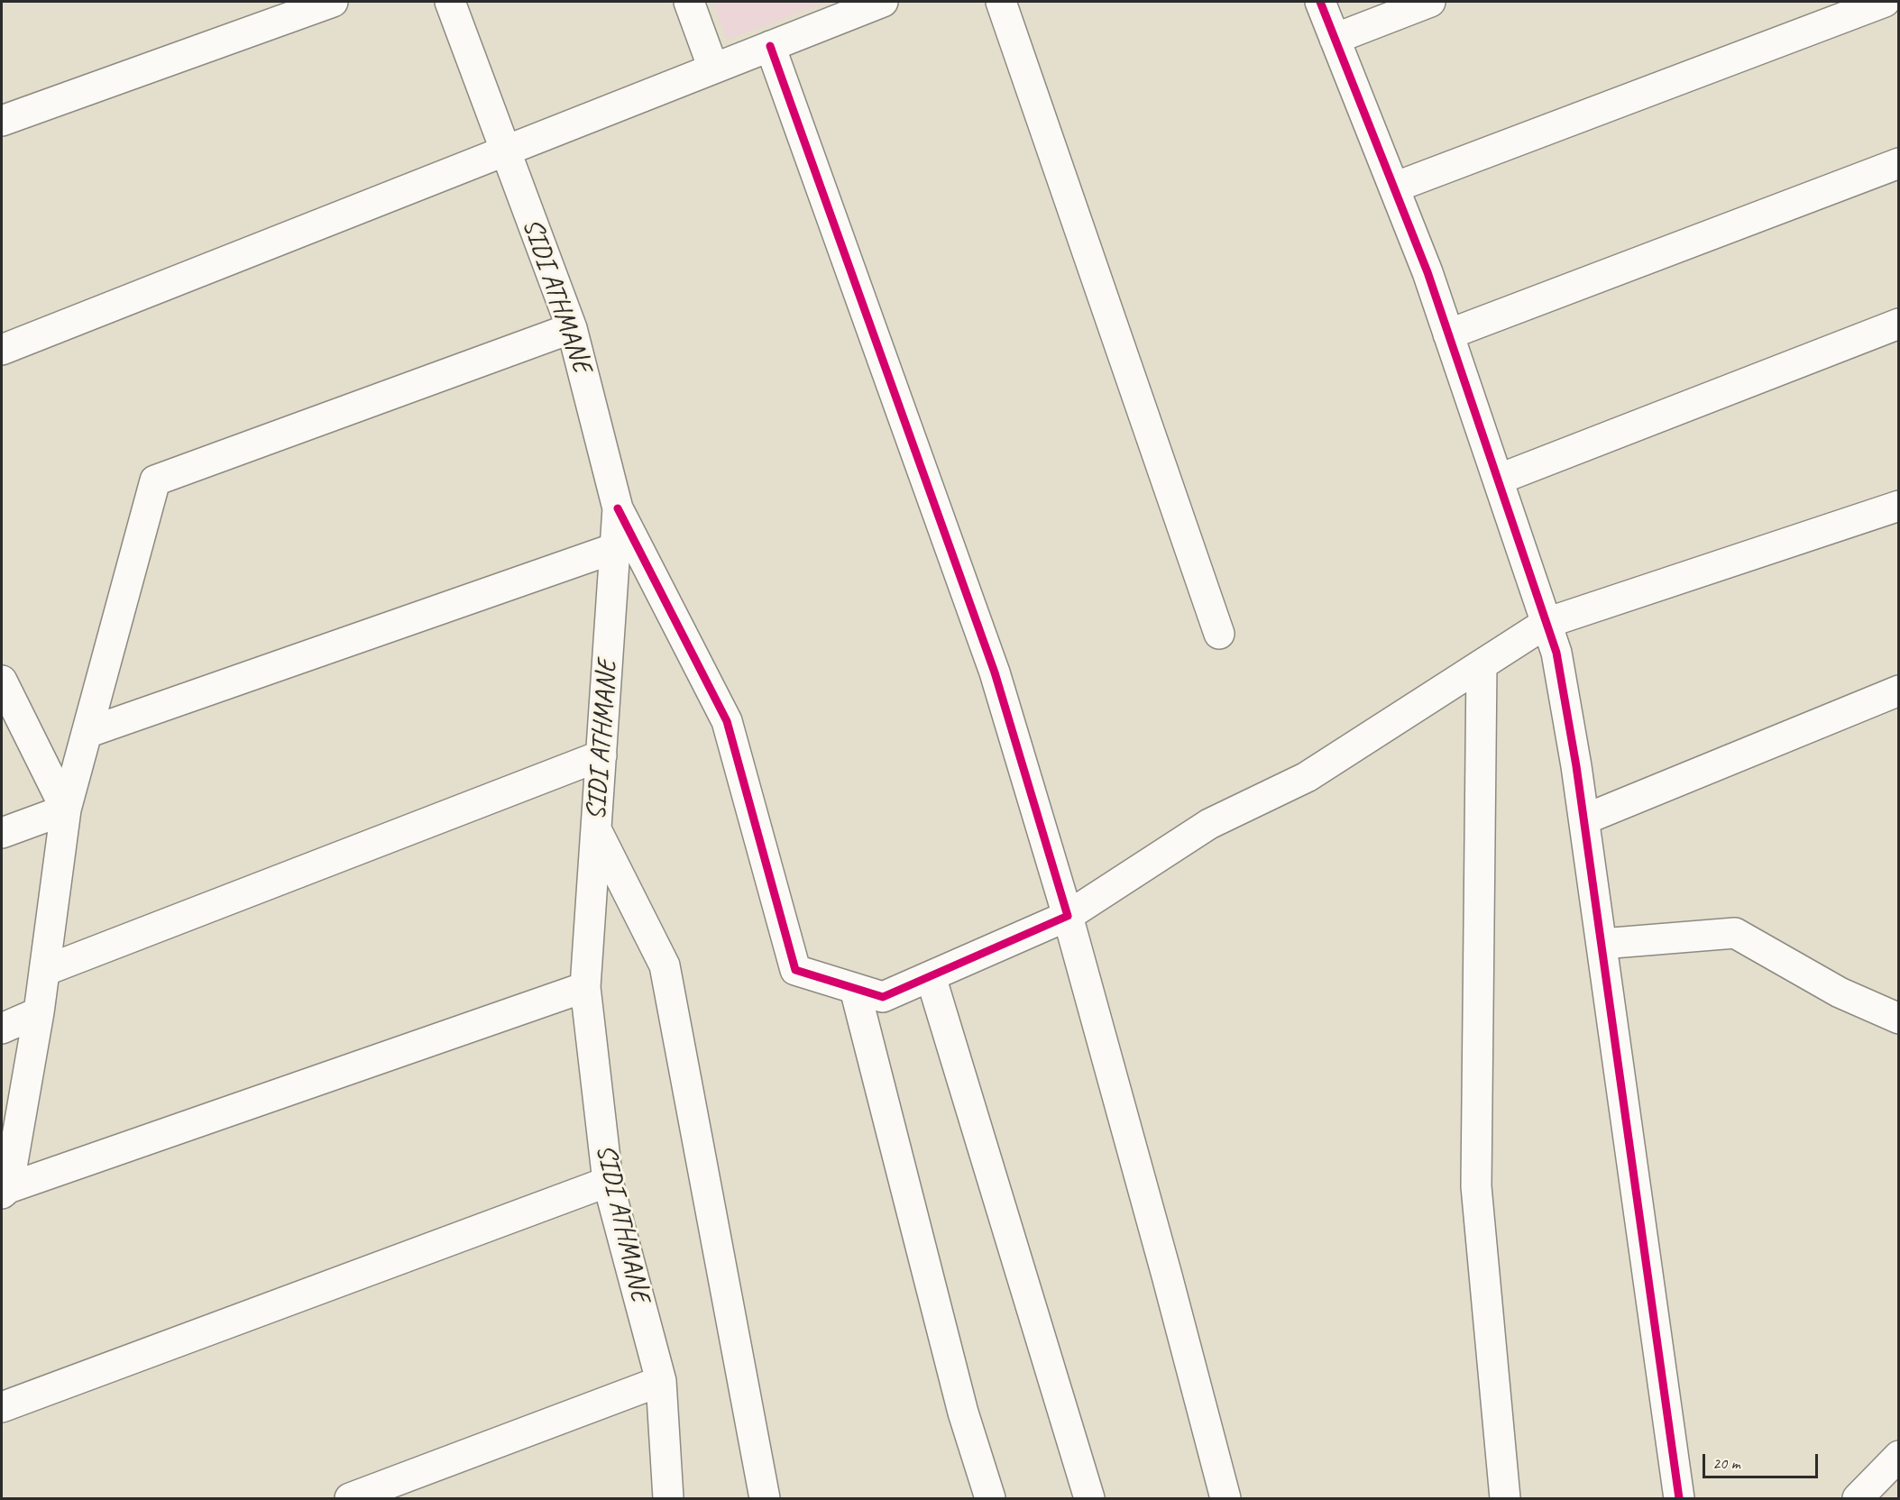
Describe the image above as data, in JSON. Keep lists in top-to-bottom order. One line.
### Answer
{"streets":{"street":["SIDI ATHMANE"]},"scale_bar":"20 m"}
